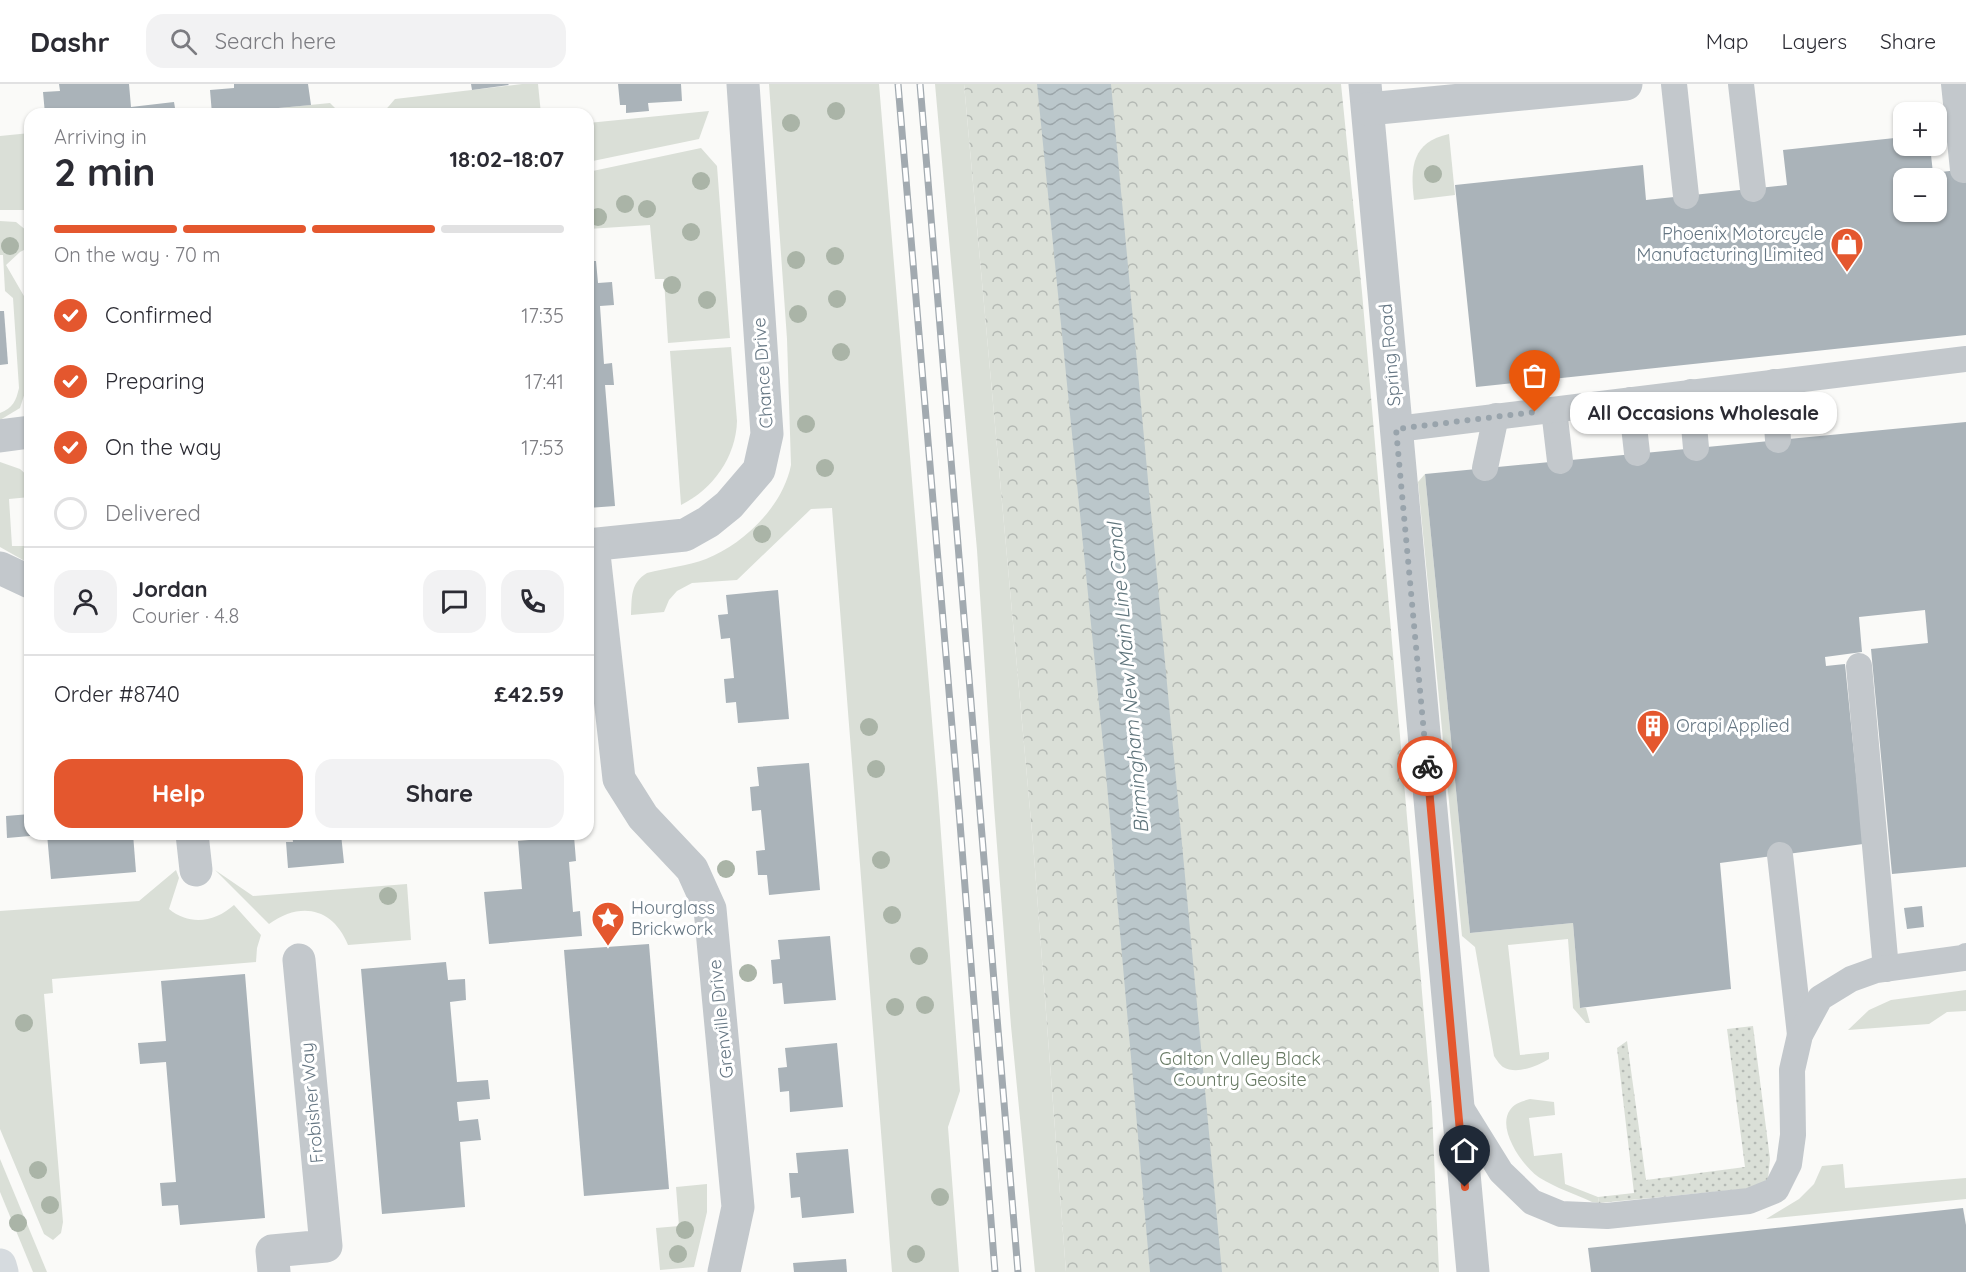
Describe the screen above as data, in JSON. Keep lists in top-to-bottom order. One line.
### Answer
{"streets":{"street":["Spring Road","Chance Drive","Grenville Drive","Frobisher Way"]},"water":["Birmingham New Main Line Canal"],"parks":["Galton Valley Black Country Geosite"],"places":{"shop":["Phoenix Motorcycle Manufacturing Limited"],"other":["All Occasions Wholesale"],"building":["Orapi Applied"],"place":["Hourglass Brickwork"]},"page":{"header":"Dashr","search":"Search here","nav":["Map","Layers","Share"],"map_buttons":["+","−"],"heading":["2 min","Arriving in","18:02–18:07"],"panel":["Jordan","Courier · 4.8","Order #8740","£42.59"],"bar":"On the way · 70 m","list":[["Confirmed","17:35"],["Preparing","17:41"],["On the way","17:53"],"Delivered"],"bubble":"All Occasions Wholesale","buttons":["Help","Share"]}}
